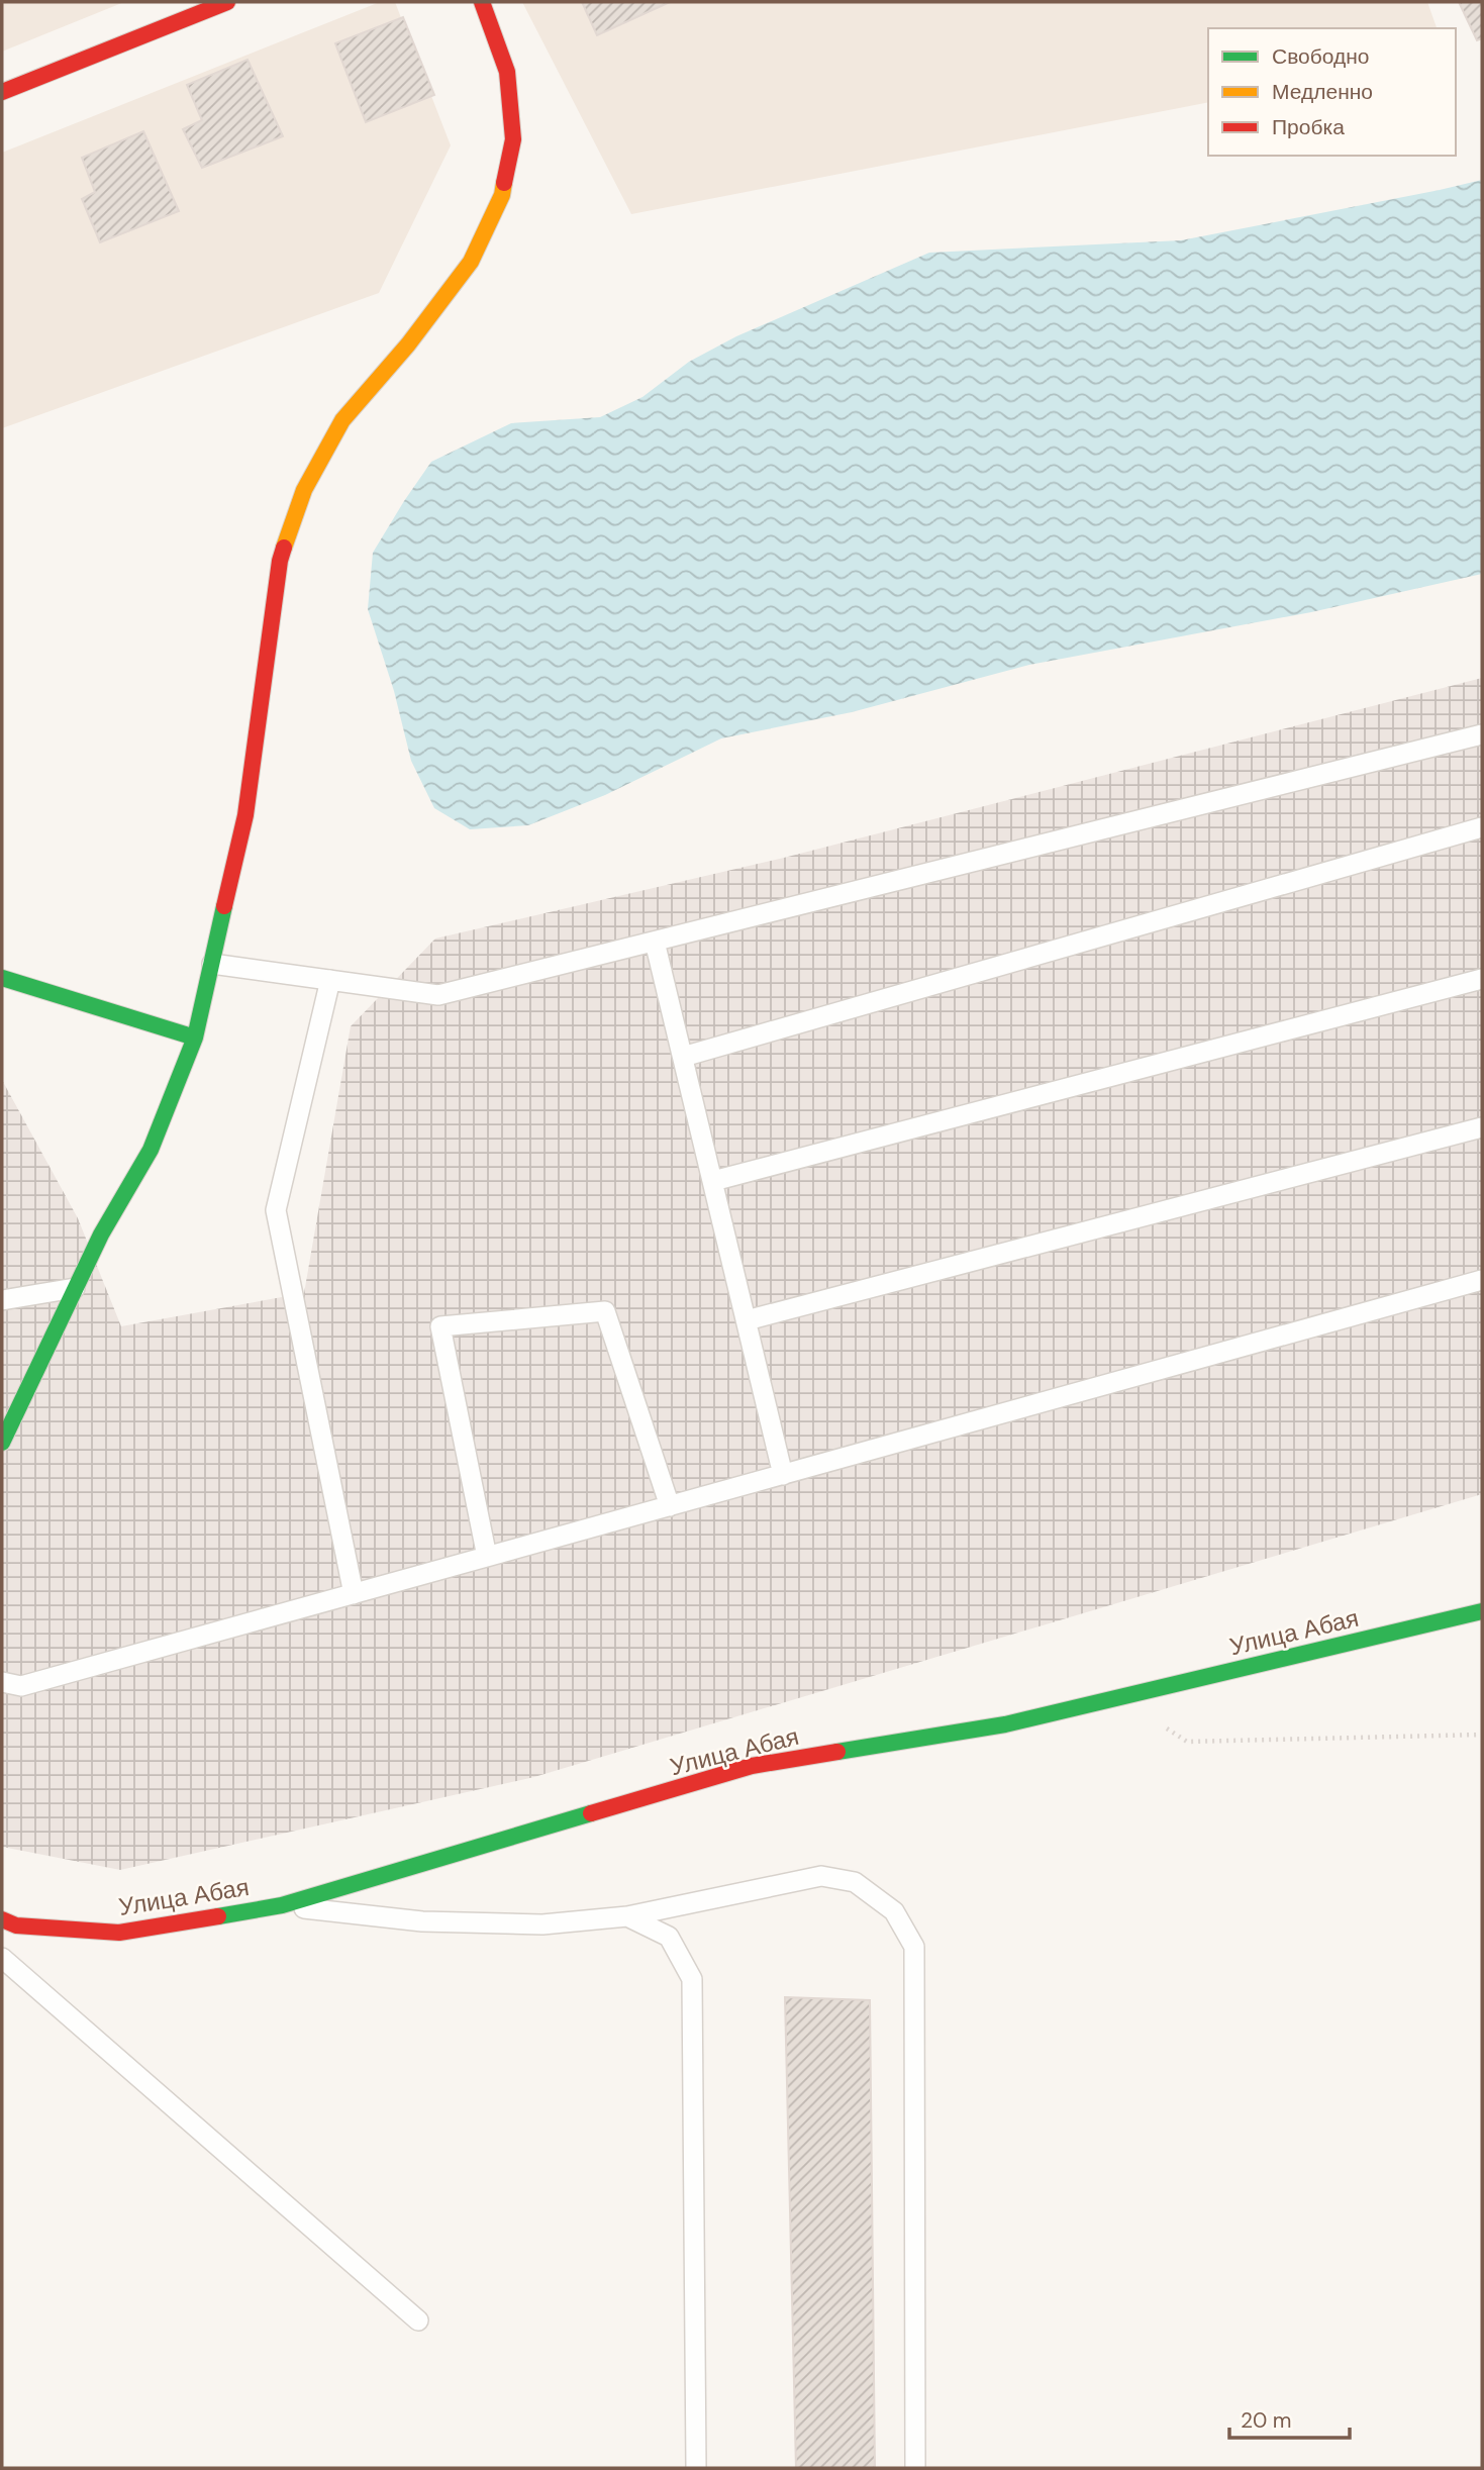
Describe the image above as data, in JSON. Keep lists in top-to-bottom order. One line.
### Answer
{"streets":{"street":["Улица Абая"]},"legend":["Свободно","Медленно","Пробка"],"scale_bar":"20 m"}
